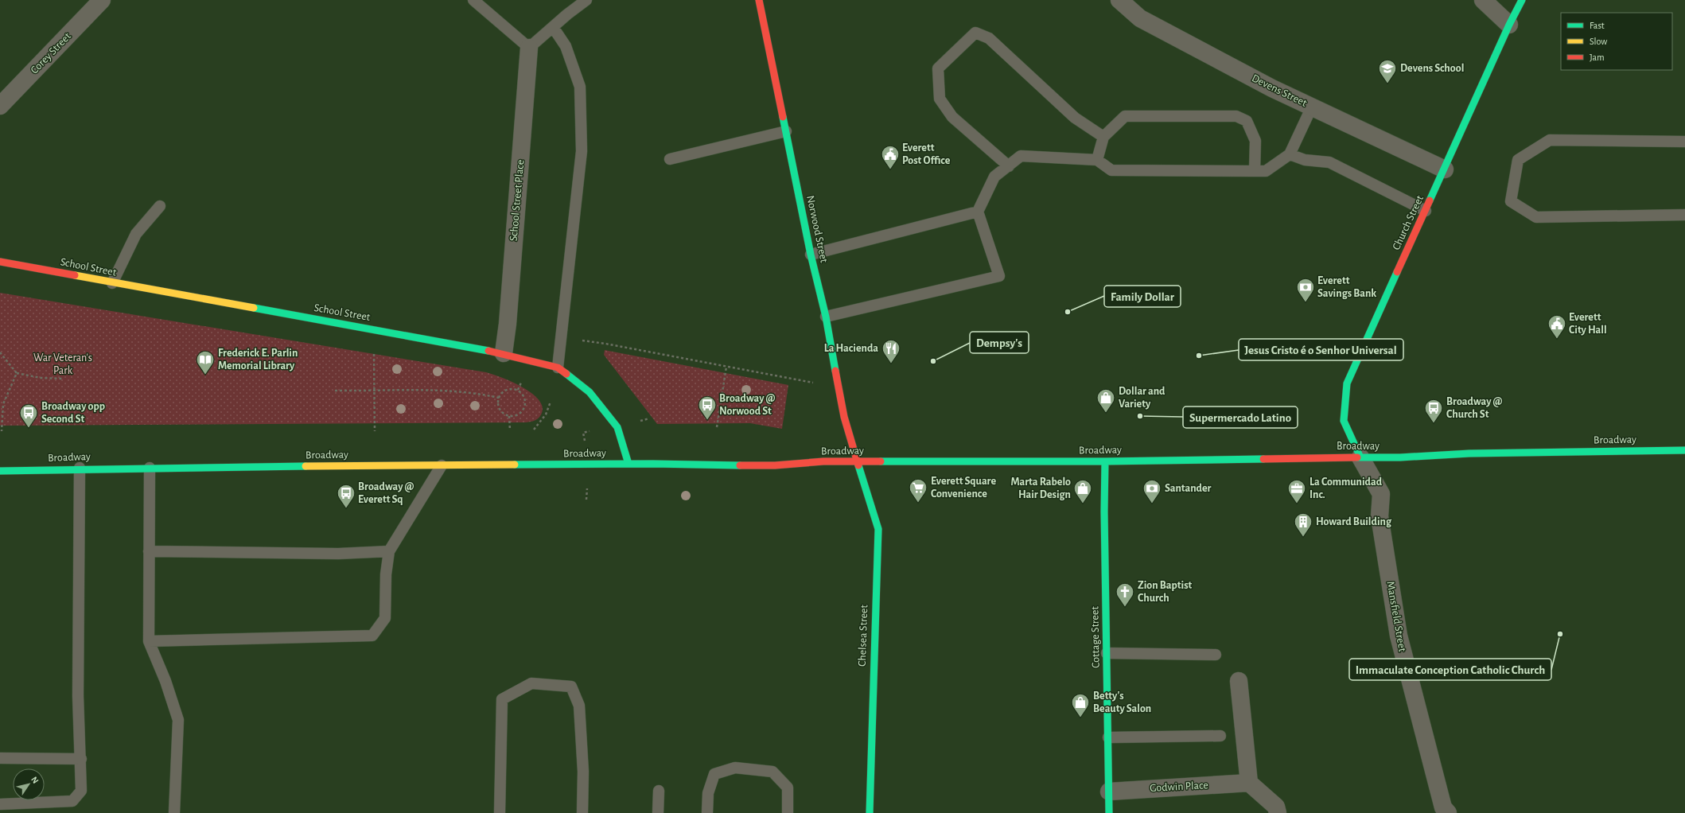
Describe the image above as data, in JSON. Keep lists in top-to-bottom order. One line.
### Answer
{"streets":{"main road":["Church Street","Norwood Street","School Street","Broadway","Chelsea Street","Cottage Street"],"street":["Corey Street","Devens Street","School Street Place","Mansfield Street","Godwin Place"]},"crossings":[["Devens Street","Church Street"],["School Street Place","School Street"],["Church Street","Broadway"],["Church Street","Mansfield Street"],["Norwood Street","Broadway"],["Norwood Street","Chelsea Street"],["School Street","Broadway"],["Broadway","Mansfield Street"],["Broadway","Chelsea Street"],["Broadway","Cottage Street"],["Cottage Street","Godwin Place"]],"parks":["War Veteran's Park"],"places":{"school or university":["Devens School"],"public building":["Everett Post Office","Everett City Hall"],"bank":["Everett Savings Bank","Santander"],"other":["Family Dollar","Jesus Cristo é o Senhor Universal","Dempsy's","Supermercado Latino","Immaculate Conception Catholic Church"],"restaurant":["La Hacienda"],"library":["Frederick E. Parlin Memorial Library"],"shop":["Dollar and Variety","Marta Rabelo Hair Design","Betty's Beauty Salon"],"bus stop":["Broadway @ Norwood St","Broadway @ Church St","Broadway opp Second St","Broadway @ Everett Sq"],"supermarket":["Everett Square Convenience"],"office":["La Communidad Inc."],"building":["Howard Building"],"church":["Zion Baptist Church"]},"legend":["Fast","Slow","Jam"],"north":"top right"}
